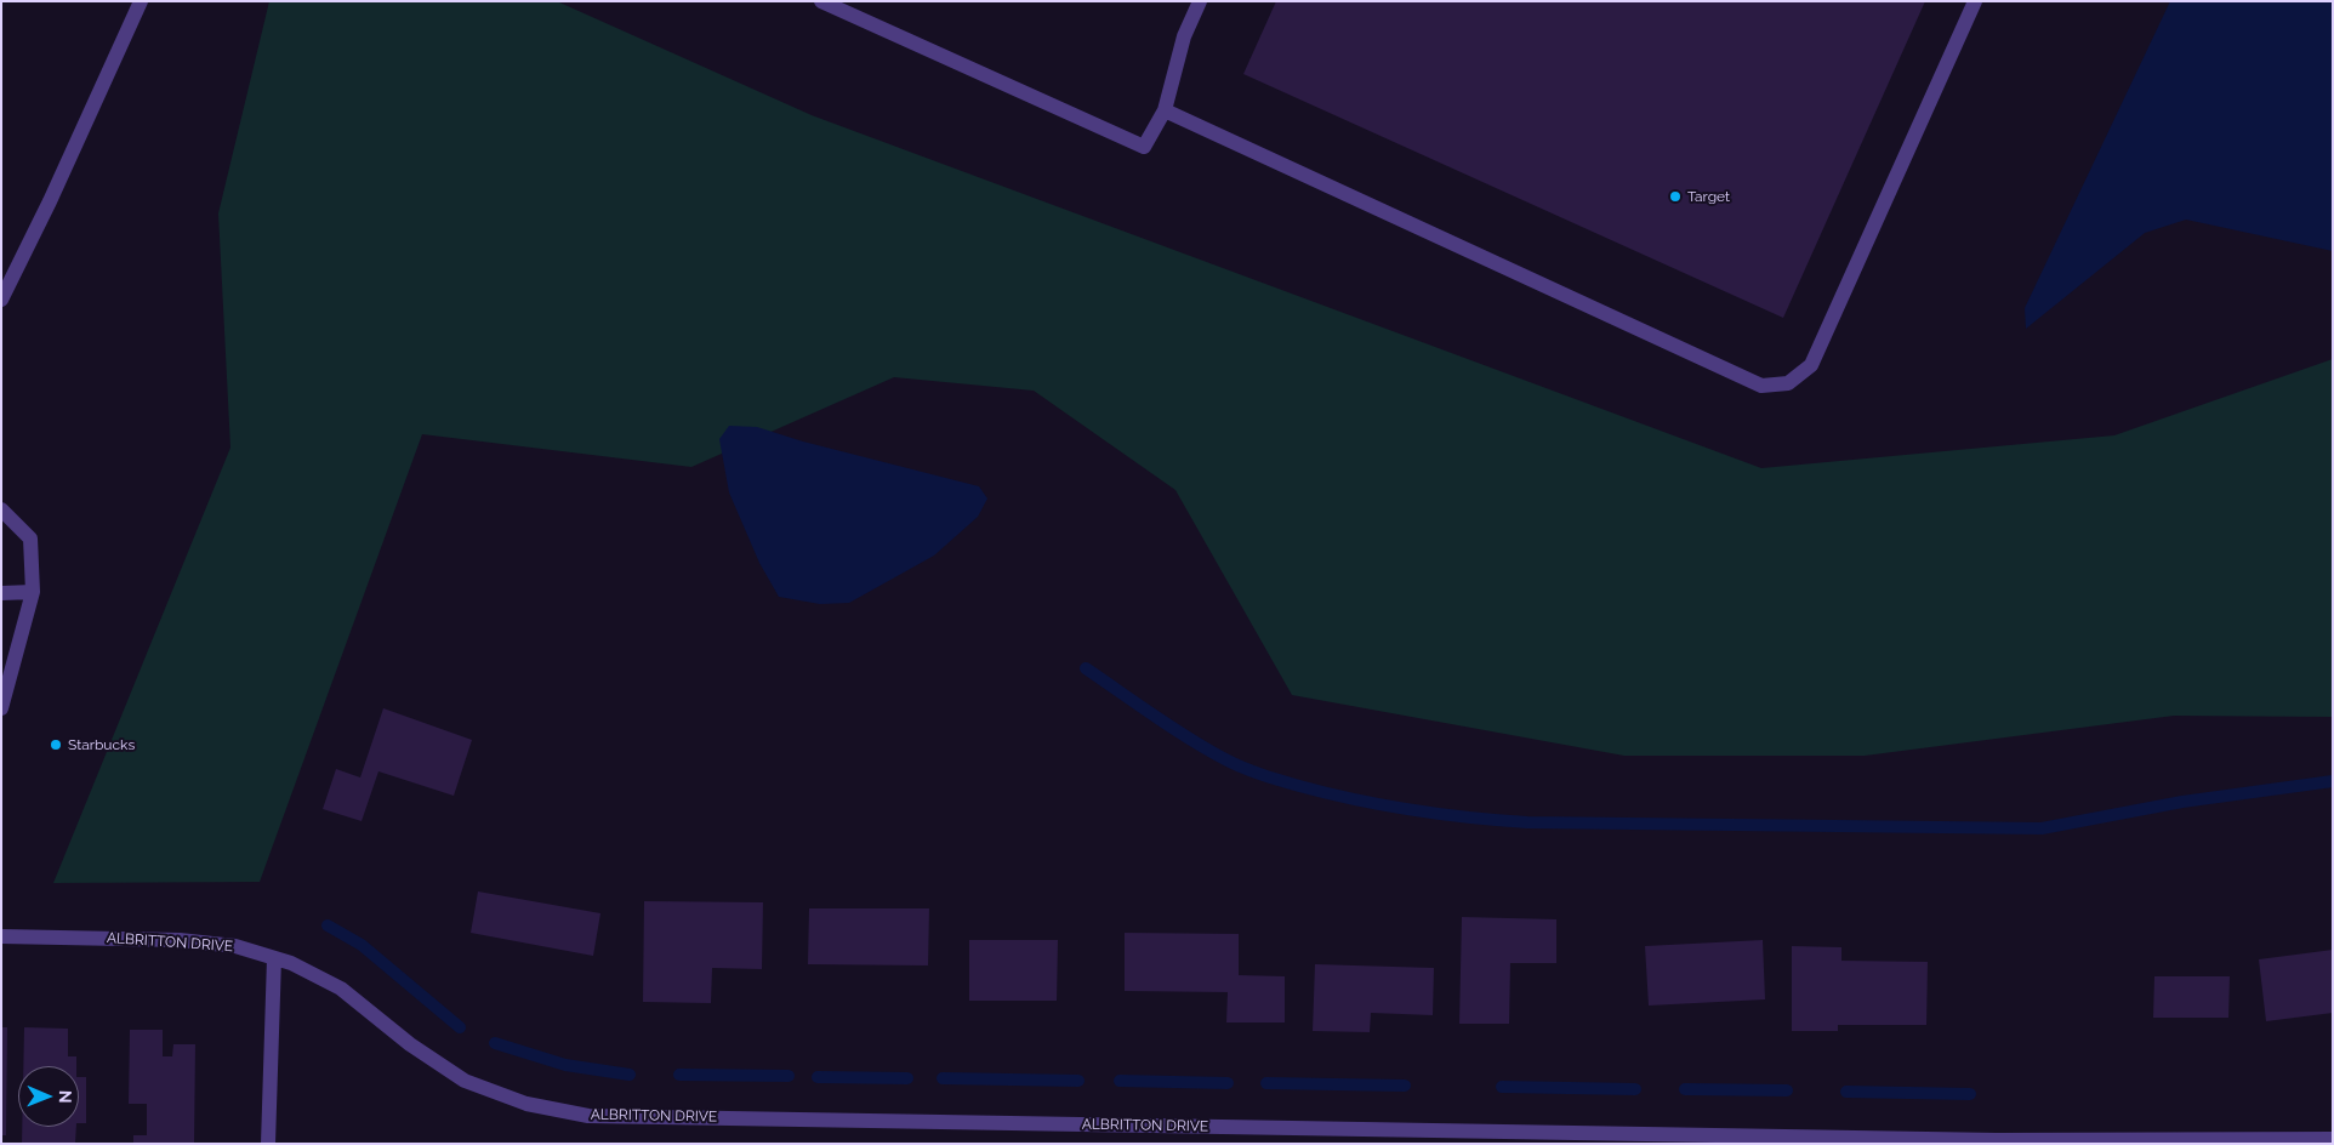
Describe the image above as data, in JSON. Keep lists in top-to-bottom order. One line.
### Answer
{"streets":{"street":["ALBRITTON DRIVE"]},"places":["Target","Starbucks"],"north":"right"}
